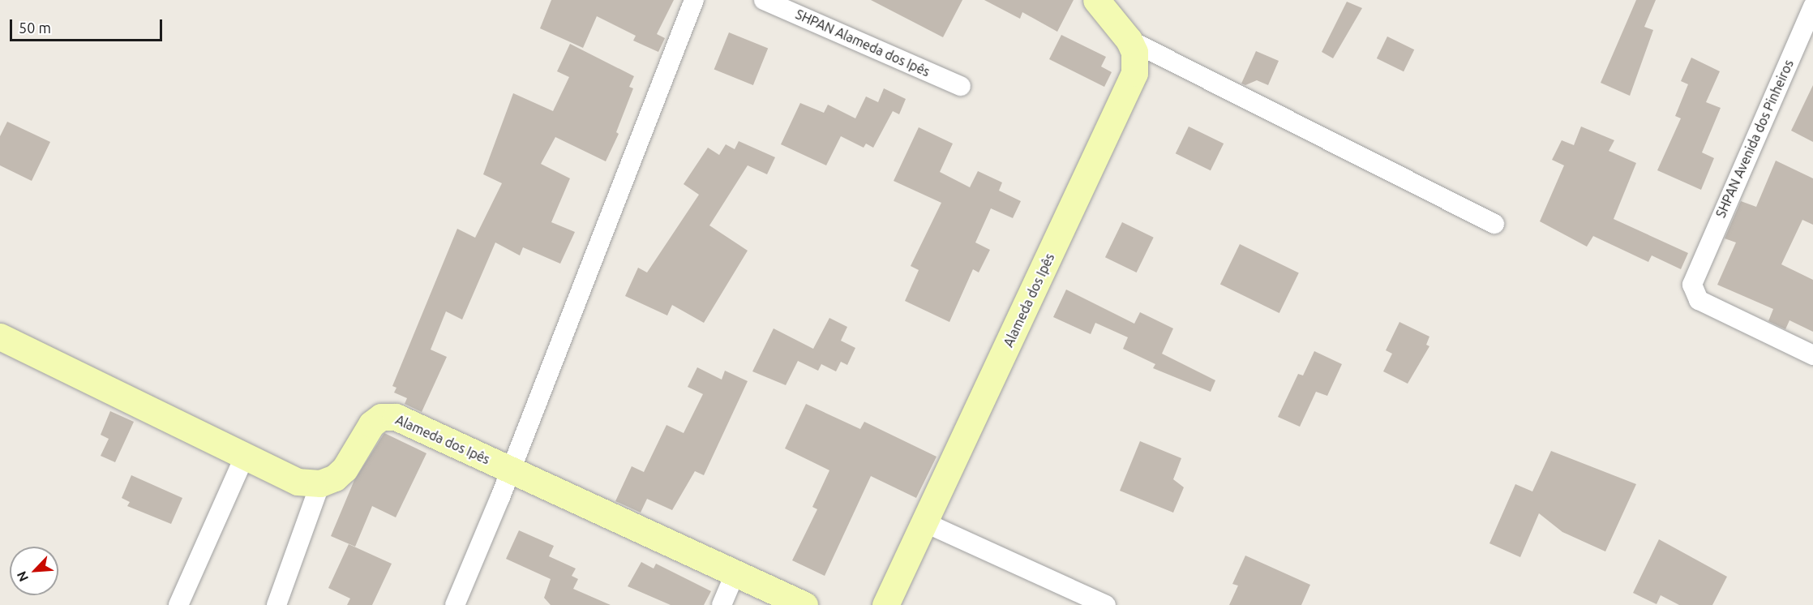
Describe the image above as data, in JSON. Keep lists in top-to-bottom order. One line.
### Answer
{"streets":{"street":["SHPAN Alameda dos Ipês","SHPAN Avenida dos Pinheiros","Alameda dos Ipês"]},"scale_bar":"50 m","north":"bottom left"}
